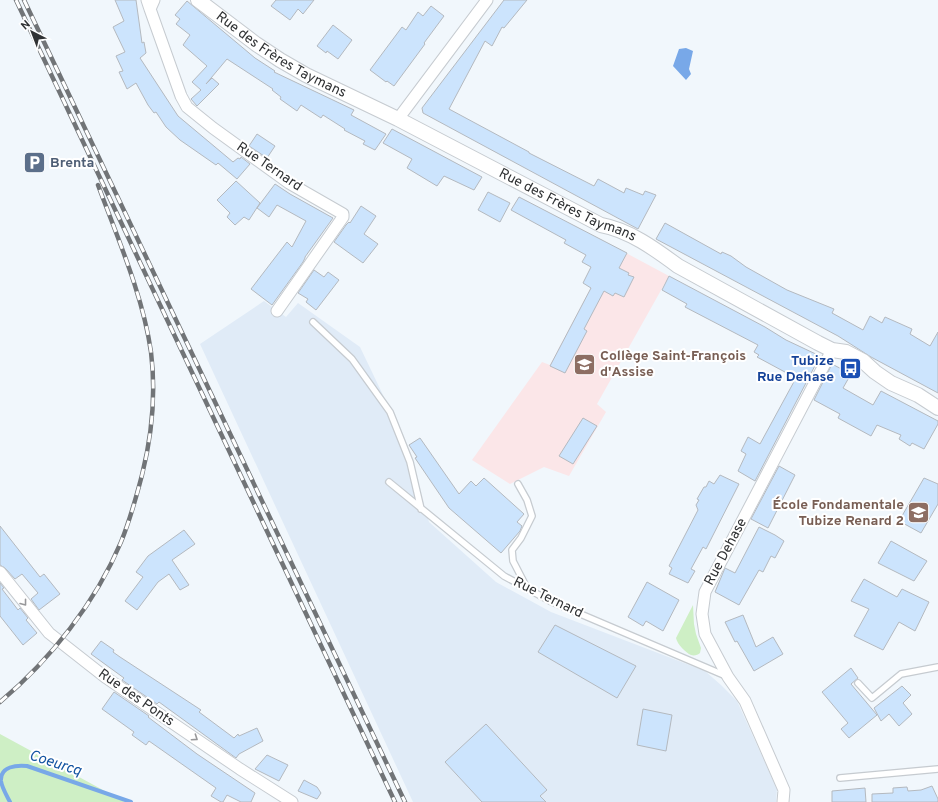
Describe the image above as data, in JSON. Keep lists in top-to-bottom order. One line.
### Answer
{"streets":{"street":["Rue des Frères Taymans","Rue Ternard","Rue Dehase","Rue des Ponts"]},"crossings":[["Rue des Frères Taymans","Rue Dehase"],["Rue Ternard","Rue Dehase"]],"one_way":["Rue des Ponts"],"water":["Coeurcq"],"places":{"parking":["Brenta"],"school or university":["Collège Saint-François d'Assise","École Fondamentale Tubize Renard 2"],"bus stop":["Tubize Rue Dehase"]},"north":"top left"}
